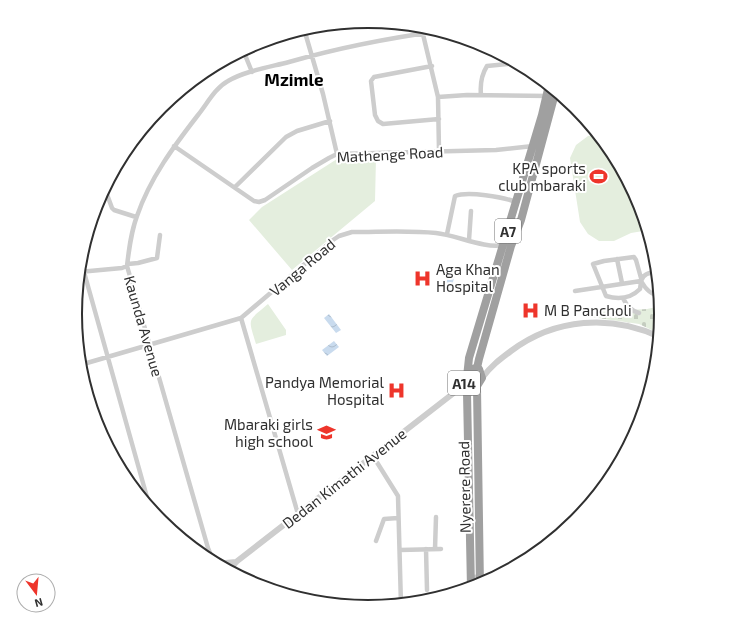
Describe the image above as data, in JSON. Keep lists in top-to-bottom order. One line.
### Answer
{"streets":{"highway":["A7","A14","Nyerere Road"],"street":["Mathenge Road","Vanga Road","Kaunda Avenue","Dedan Kimathi Avenue"]},"crossings":[["Mathenge Road","A7"],["Mathenge Road","Kaunda Avenue"],["A7","Vanga Road"],["A7","A14"],["A7","Dedan Kimathi Avenue"],["A7","Nyerere Road"],["Vanga Road","Kaunda Avenue"],["A14","Dedan Kimathi Avenue"],["A14","Nyerere Road"],["Dedan Kimathi Avenue","Nyerere Road"]],"districts":["Mzimle"],"places":{"sports":["KPA sports club mbaraki"],"hospital":["Aga Khan Hospital","M B Pancholi","Pandya Memorial Hospital"],"school or university":["Mbaraki girls high school"]},"north":"bottom"}
